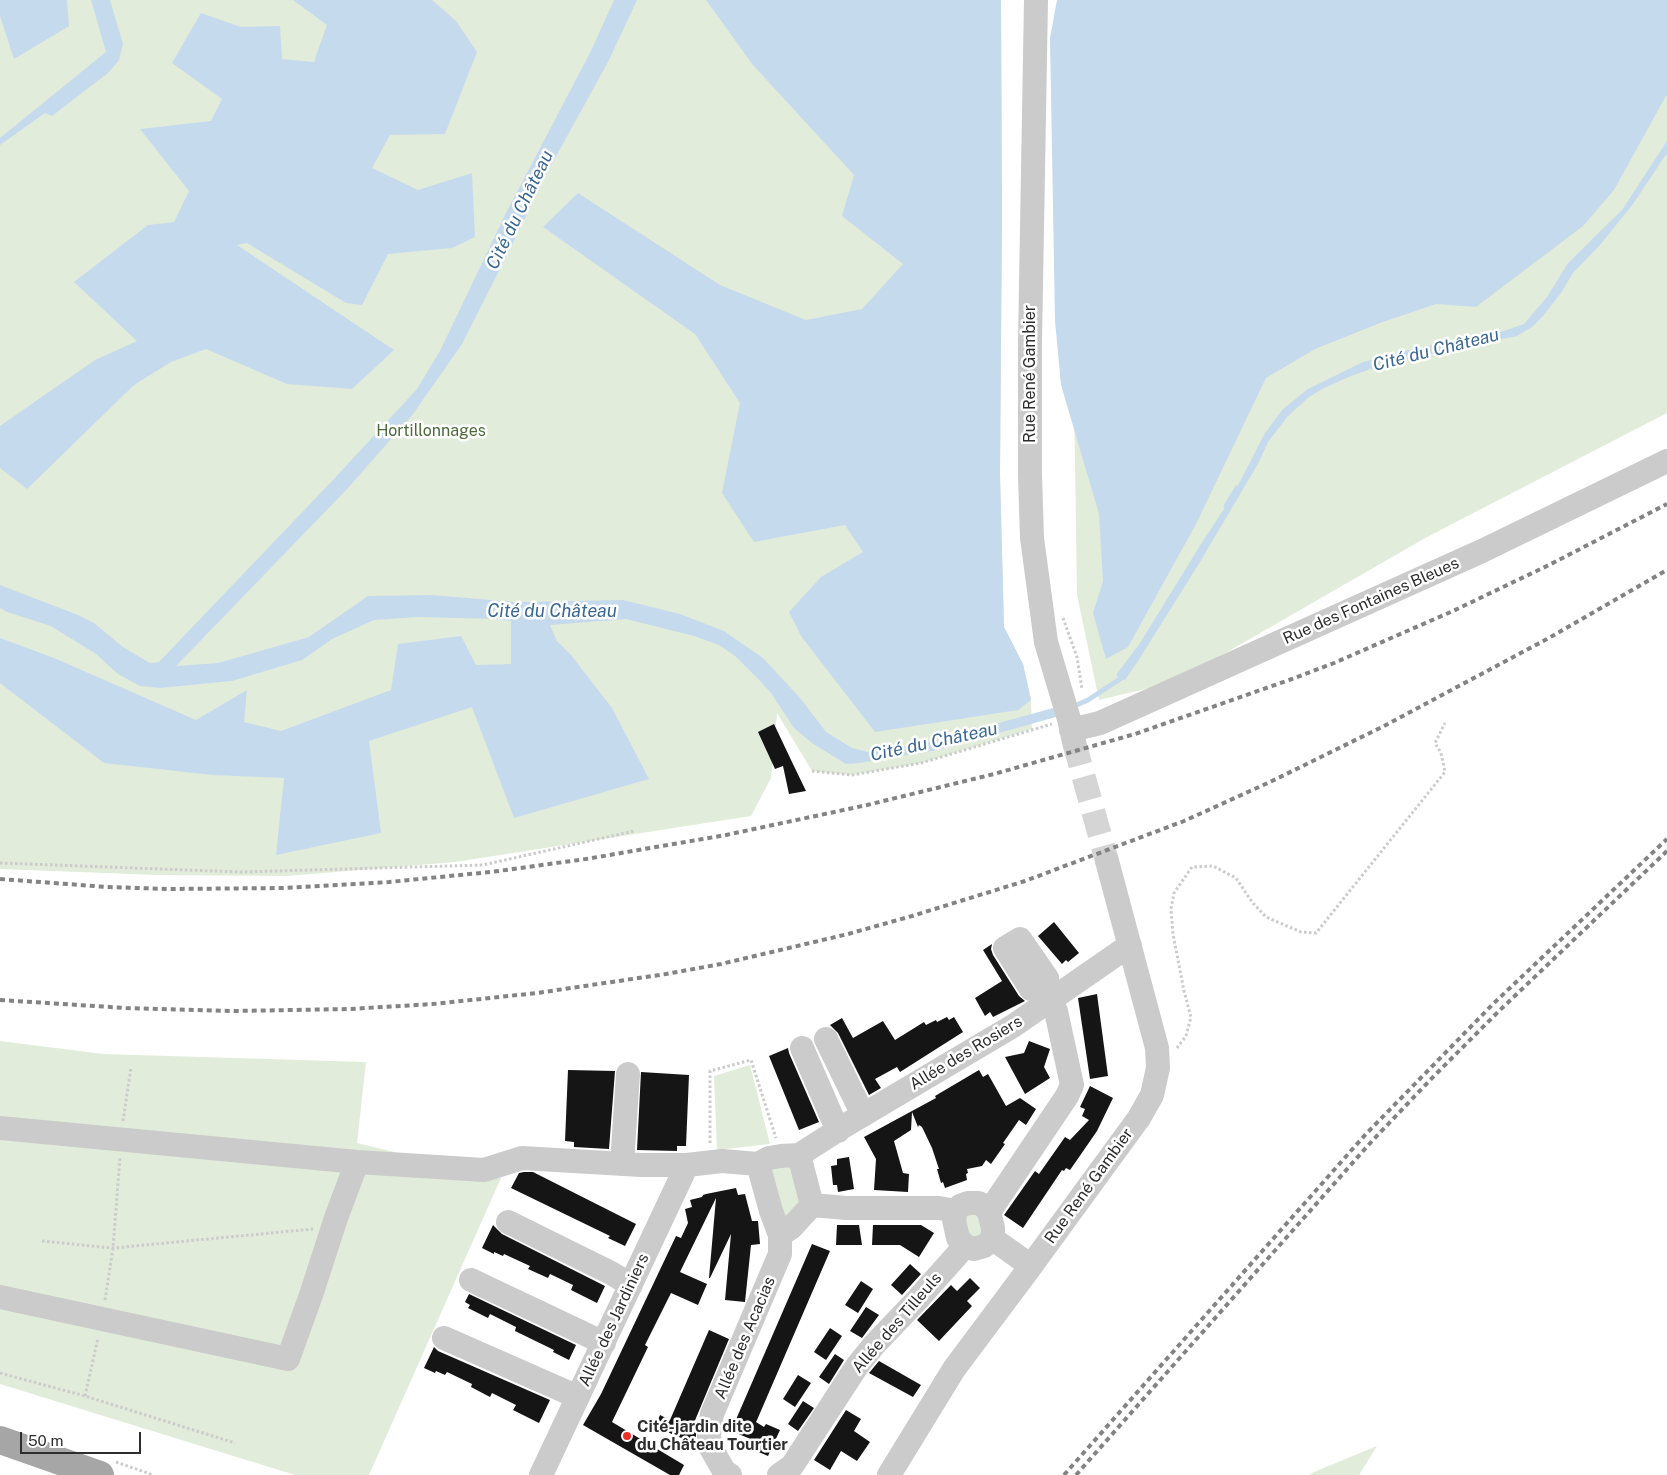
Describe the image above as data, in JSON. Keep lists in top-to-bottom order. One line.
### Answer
{"streets":{"street":["Rue René Gambier","Rue des Fontaines Bleues","Allée des Rosiers","Allée des Jardiniers","Allée des Tilleuls","Allée des Acacias"]},"crossings":[["Rue René Gambier","Rue des Fontaines Bleues"],["Rue René Gambier","Allée des Rosiers"]],"water":["Cité du Château"],"parks":["Hortillonnages"],"places":["Cité-jardin dite du Château Tourtier"],"scale_bar":"50 m"}
